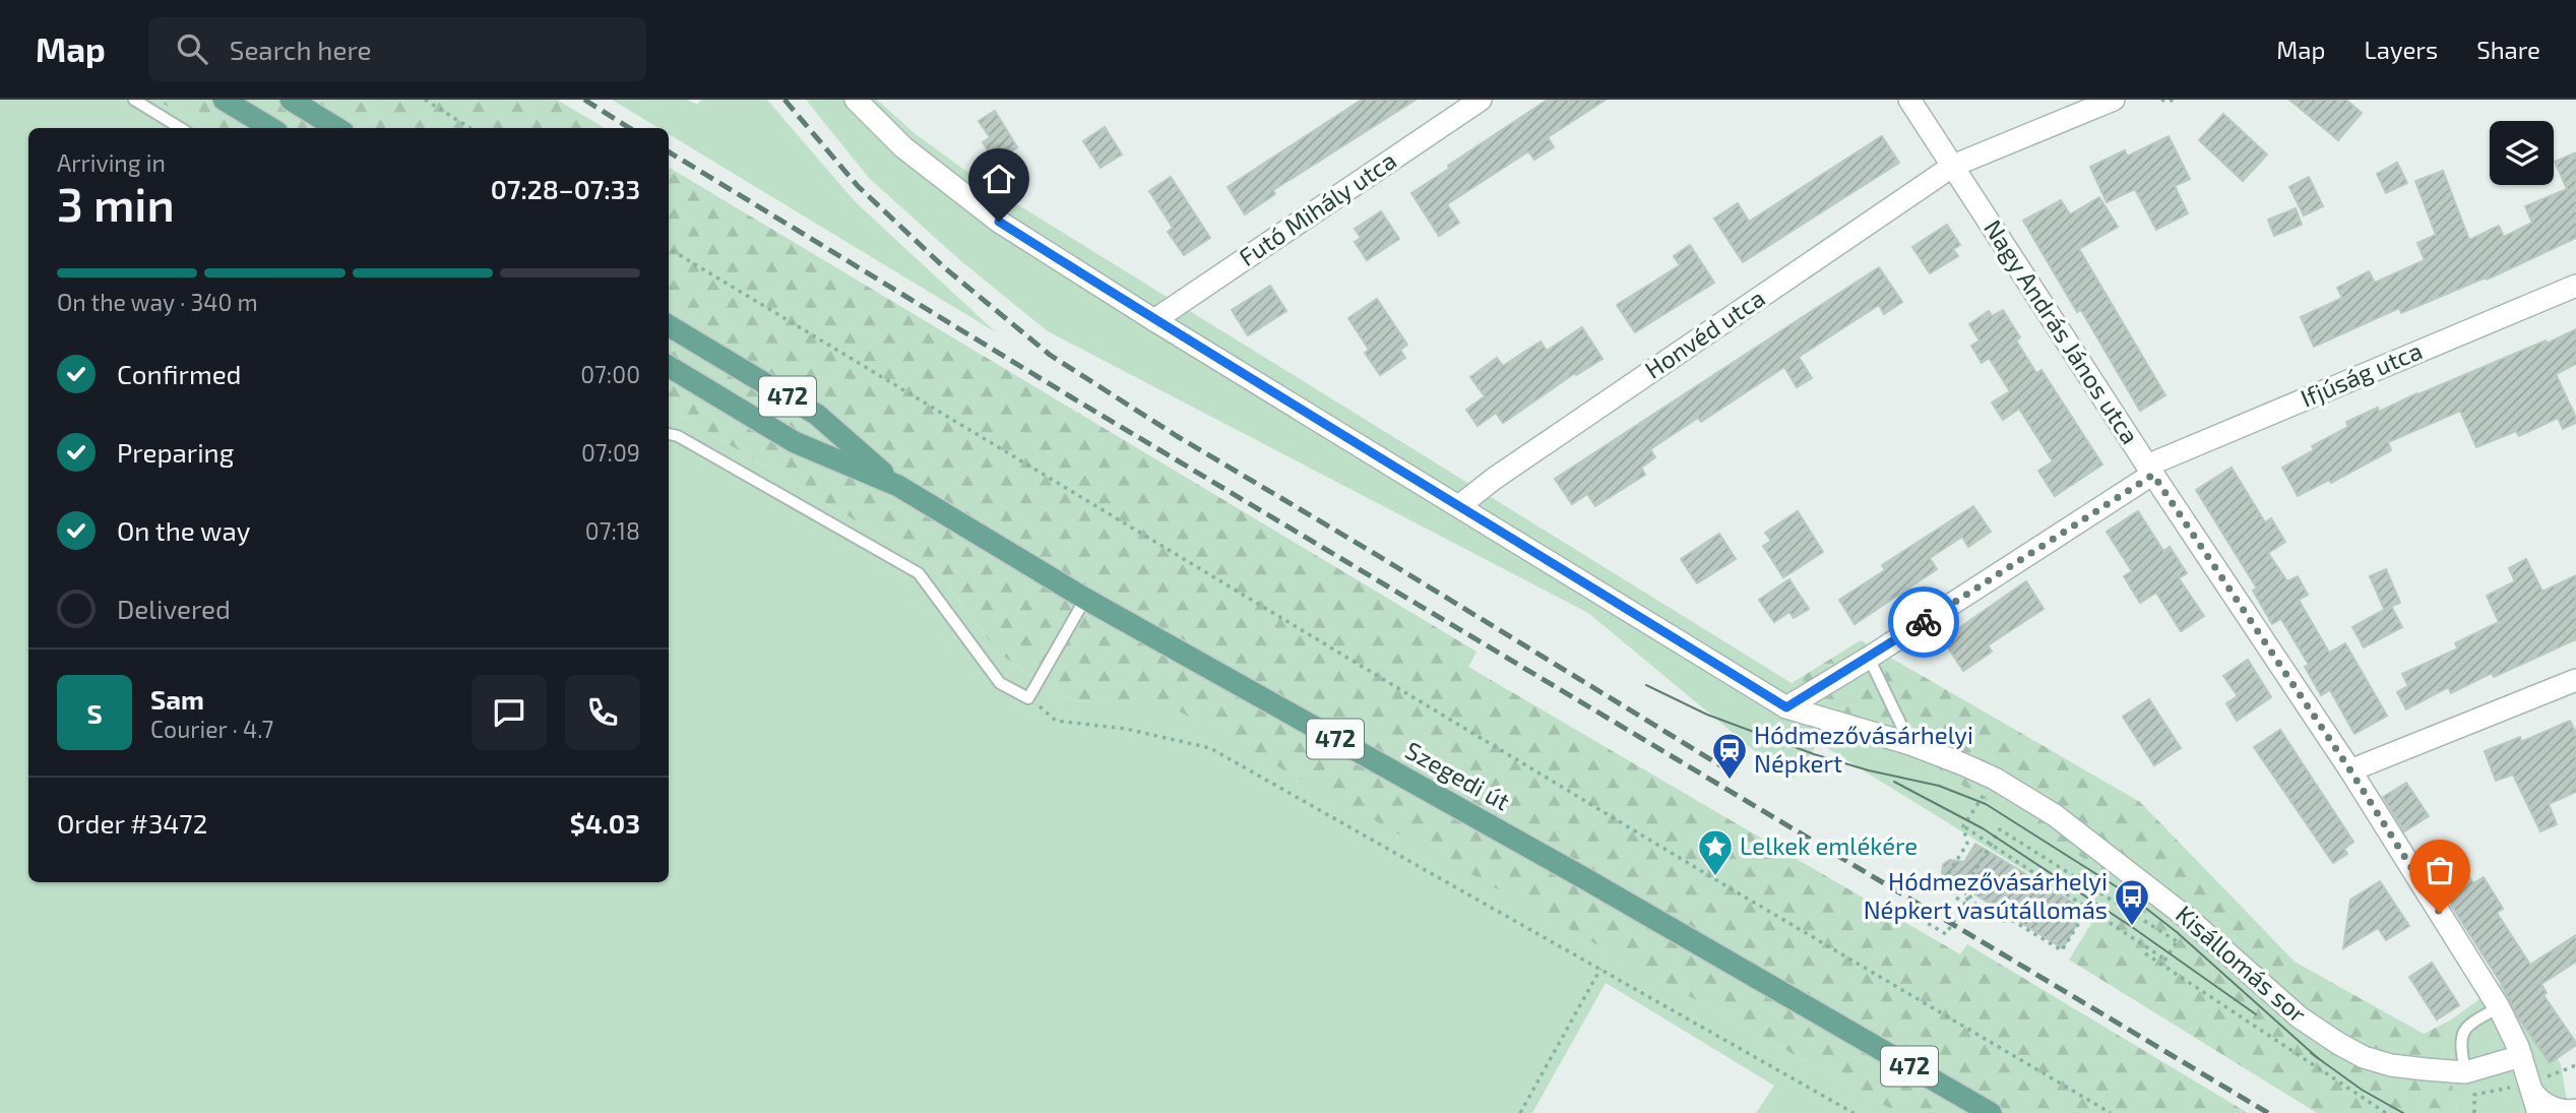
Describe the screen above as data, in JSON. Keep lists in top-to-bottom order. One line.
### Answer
{"streets":{"main road":["472","Szegedi út"],"street":["Futó Mihály utca","Nagy András János utca","Honvéd utca","Ifjúság utca","Kisállomás sor"]},"crossings":[["Futó Mihály utca","Kisállomás sor"],["Nagy András János utca","Honvéd utca"],["Nagy András János utca","Ifjúság utca"],["Nagy András János utca","Kisállomás sor"],["Honvéd utca","Kisállomás sor"],["Ifjúság utca","Kisállomás sor"]],"places":{"station":["Hódmezővásárhelyi Népkert"],"place":["Lelkek emlékére"],"bus stop":["Hódmezővásárhelyi Népkert vasútállomás"]},"page":{"header":"Map","search":"Search here","nav":["Map","Layers","Share"],"heading":["3 min","Arriving in","07:28–07:33"],"panel":["Sam","Courier · 4.7","Order #3472","$4.03"],"bar":"On the way · 340 m","list":[["Confirmed","07:00"],["Preparing","07:09"],["On the way","07:18"],"Delivered"],"round":"S"}}
